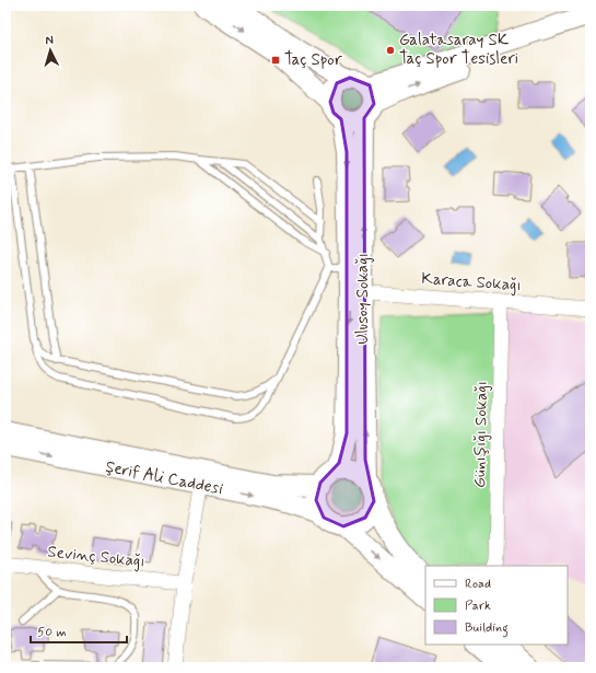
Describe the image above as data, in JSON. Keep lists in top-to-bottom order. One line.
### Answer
{"streets":{"street":["Karaca Sokağı","Ulusoy Sokağı","Günışığı Sokağı","Şerif Ali Caddesi","Sevinç Sokağı"]},"crossings":[["Karaca Sokağı","Ulusoy Sokağı"],["Karaca Sokağı","Günışığı Sokağı"],["Ulusoy Sokağı","Şerif Ali Caddesi"]],"places":{"other":["Galatasaray SK Taç Spor Tesisleri"],"transit":["Taç Spor"]},"legend":["Road","Park","Building"],"scale_bar":"50 m","north":"top"}
